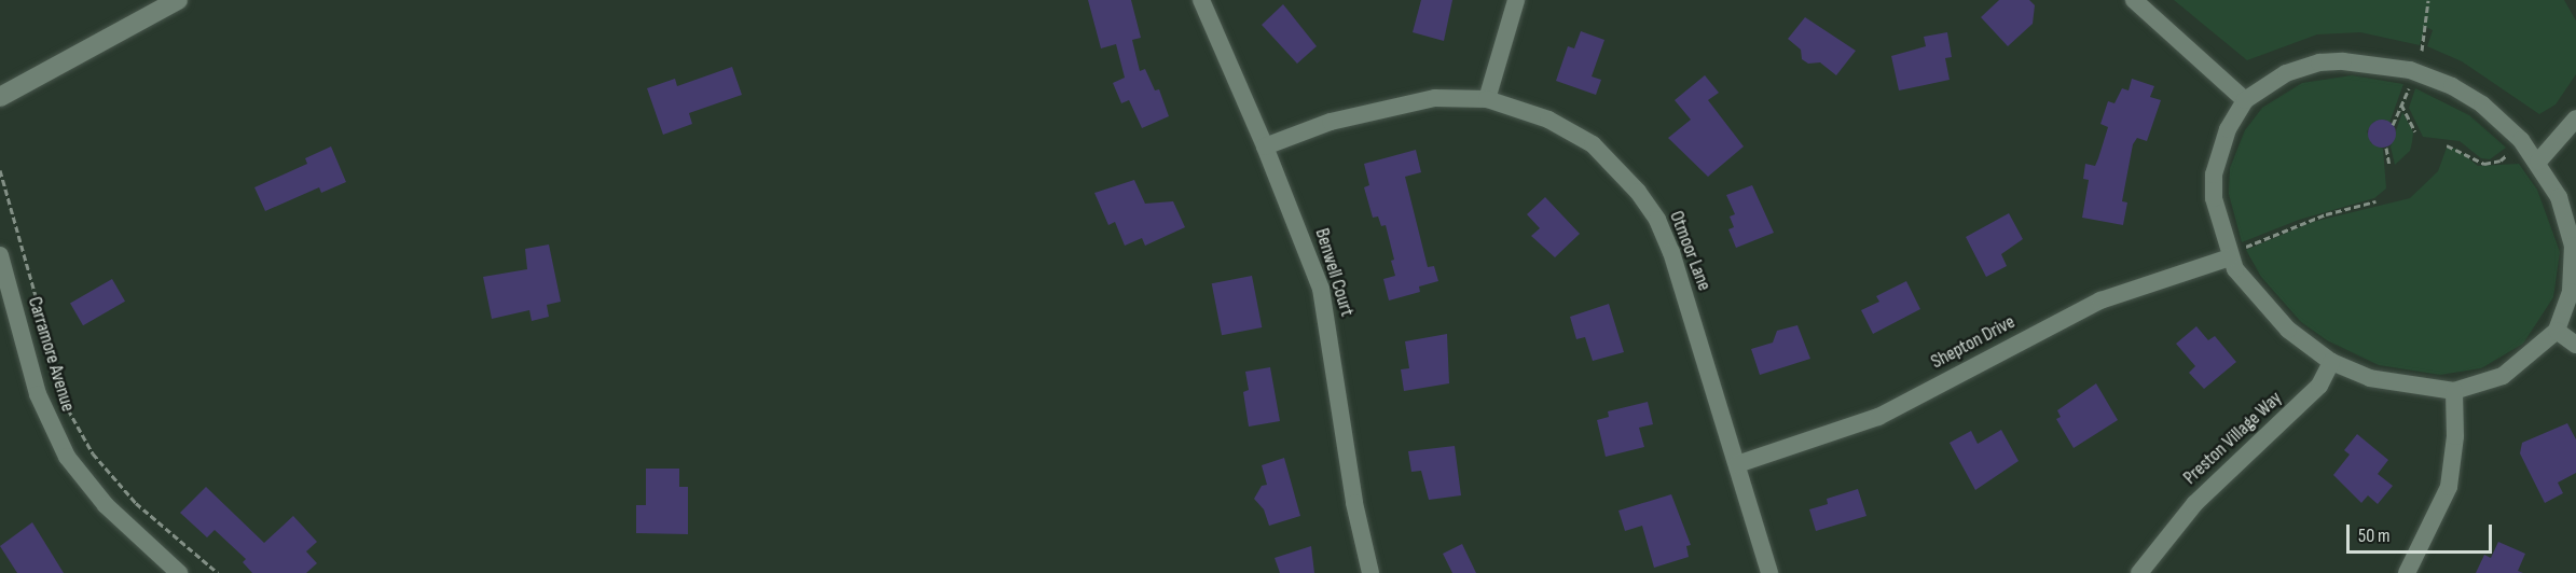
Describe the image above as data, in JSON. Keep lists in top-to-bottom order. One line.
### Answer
{"streets":{"street":["Otmoor Lane","Benwell Court","Shepton Drive","Carramore Avenue","Preston Village Way"]},"crossings":[["Otmoor Lane","Benwell Court"],["Otmoor Lane","Shepton Drive"]],"scale_bar":"50 m"}
